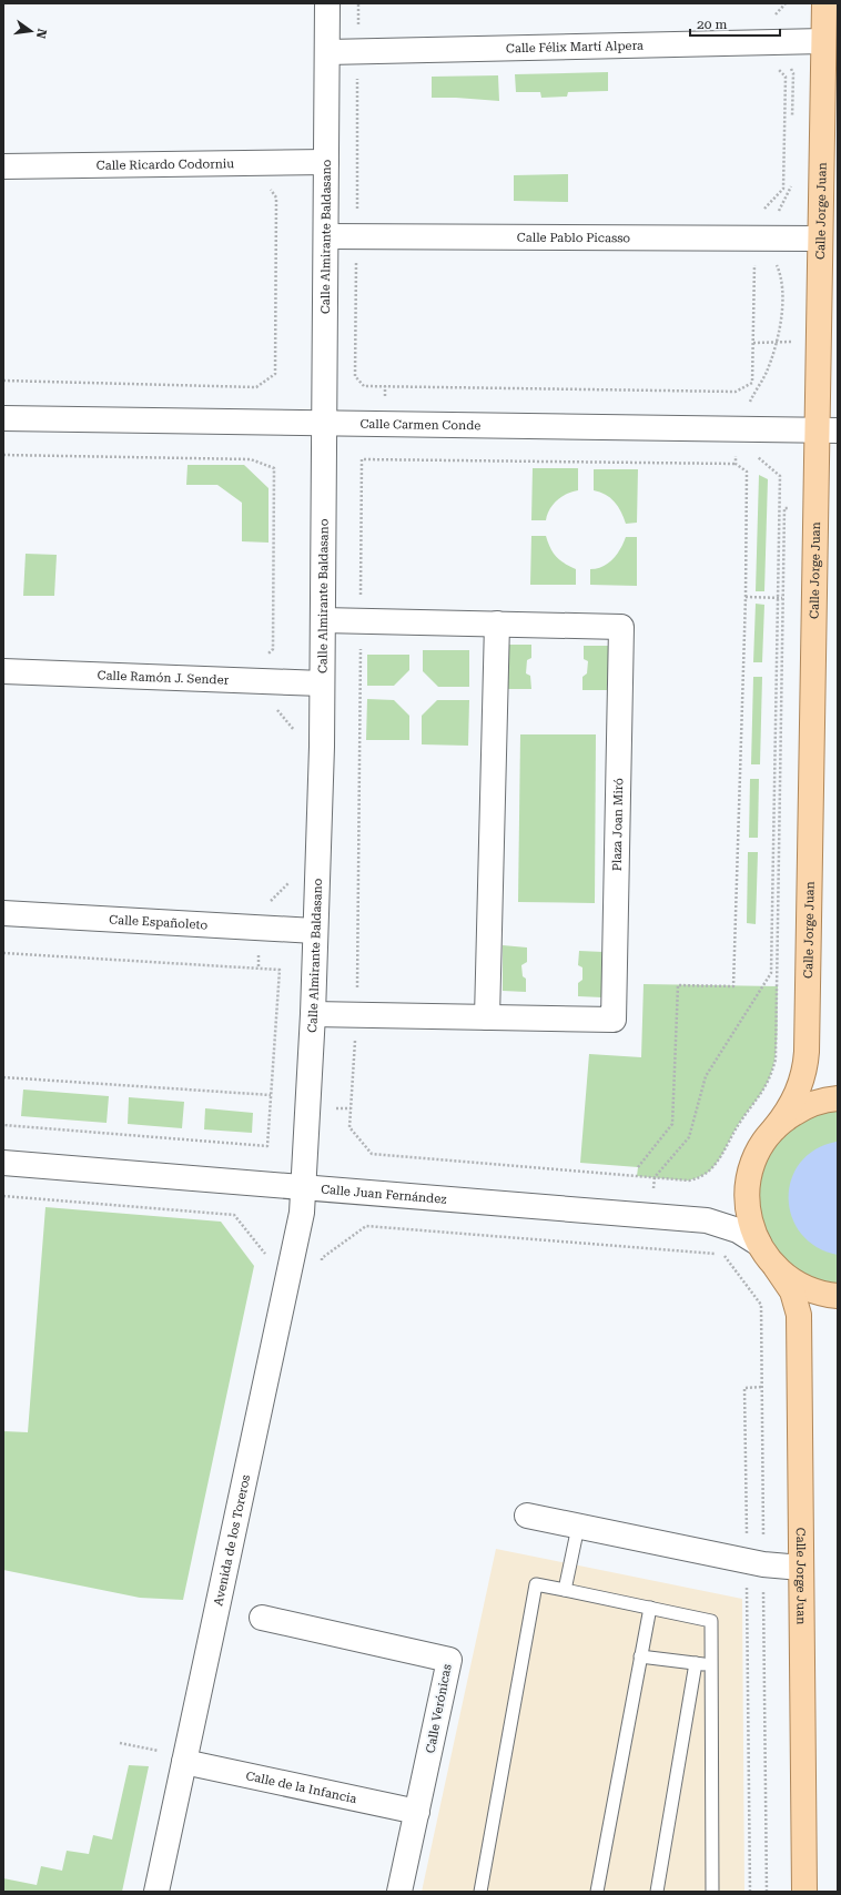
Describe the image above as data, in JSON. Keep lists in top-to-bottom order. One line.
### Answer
{"streets":{"main road":["Calle Jorge Juan"],"street":["Calle Félix Martí Alpera","Calle Ricardo Codorniu","Calle Almirante Baldasano","Calle Pablo Picasso","Calle Carmen Conde","Calle Ramón J. Sender","Plaza Joan Miró","Calle Españoleto","Calle Juan Fernández","Avenida de los Toreros","Calle Verónicas","Calle de la Infancia"]},"crossings":[["Calle Félix Martí Alpera","Calle Jorge Juan"],["Calle Félix Martí Alpera","Calle Almirante Baldasano"],["Calle Ricardo Codorniu","Calle Almirante Baldasano"],["Calle Jorge Juan","Calle Pablo Picasso"],["Calle Jorge Juan","Calle Carmen Conde"],["Calle Almirante Baldasano","Calle Pablo Picasso"],["Calle Almirante Baldasano","Calle Carmen Conde"],["Calle Almirante Baldasano","Calle Ramón J. Sender"],["Calle Almirante Baldasano","Plaza Joan Miró"],["Calle Almirante Baldasano","Calle Españoleto"],["Calle Almirante Baldasano","Calle Juan Fernández"],["Calle Almirante Baldasano","Avenida de los Toreros"],["Calle Juan Fernández","Avenida de los Toreros"],["Avenida de los Toreros","Calle de la Infancia"],["Calle Verónicas","Calle de la Infancia"]],"scale_bar":"20 m","north":"right"}
